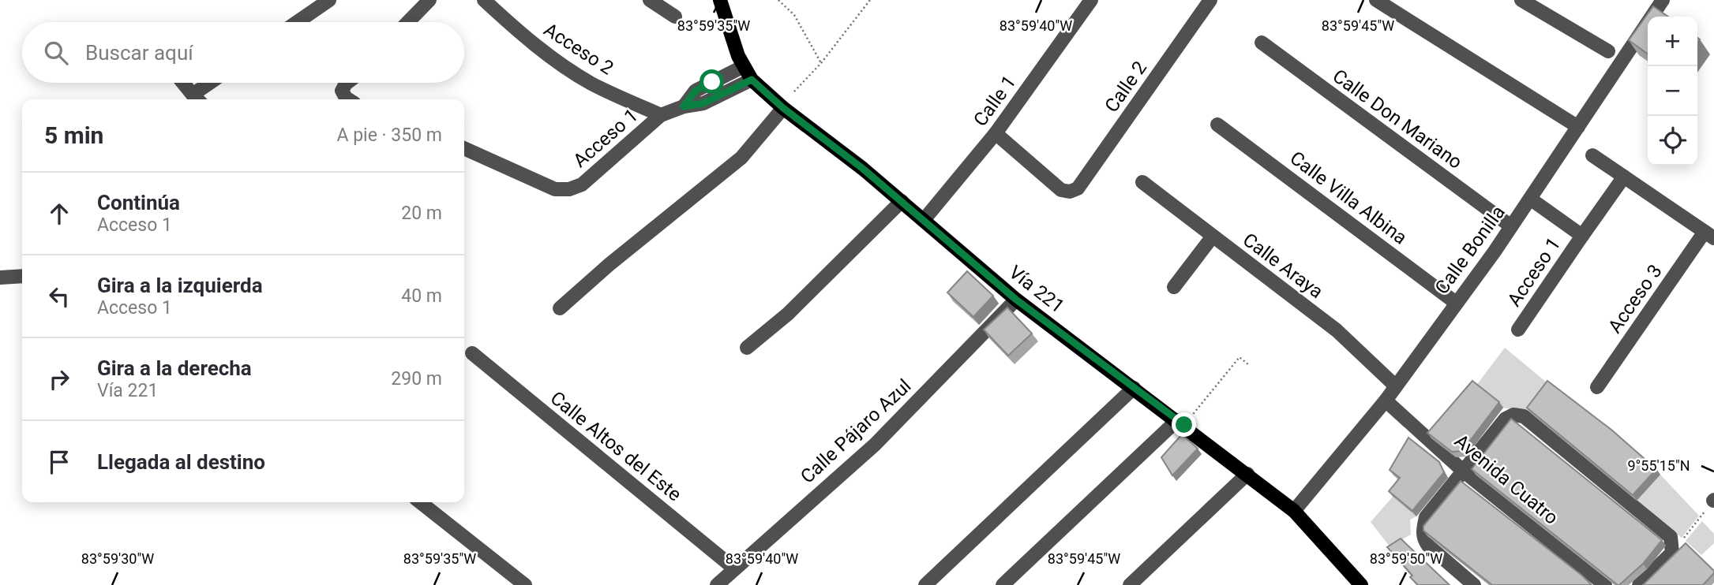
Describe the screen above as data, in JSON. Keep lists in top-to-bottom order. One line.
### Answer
{"streets":{"main road":["Vía 221"],"street":["Acceso 2","Calle 2","Calle 1","Calle Don Mariano","Acceso 1","Calle Villa Albina","Calle Bonilla","Calle Araya","Acceso 3","Calle Pájaro Azul","Calle Altos del Este","Avenida Cuatro"]},"crossings":[["Acceso 2","Acceso 1"],["Calle 2","Calle 1"],["Calle 1","Vía 221"],["Calle Don Mariano","Calle Bonilla"],["Acceso 1","Calle Bonilla"],["Acceso 1","Vía 221"],["Calle Villa Albina","Calle Bonilla"],["Calle Bonilla","Calle Araya"],["Calle Bonilla","Vía 221"],["Calle Bonilla","Avenida Cuatro"],["Vía 221","Calle Pájaro Azul"],["Calle Pájaro Azul","Calle Altos del Este"]],"page":{"map_buttons":["+","−"],"search":"Buscar aquí","heading":["5 min","A pie · 350 m"],"list":[["Continúa","Acceso 1","20 m"],["Gira a la izquierda","Acceso 1","40 m"],["Gira a la derecha","Vía 221","290 m"],"Llegada al destino"]},"coordinates":["83°59'35\"W","83°59'40\"W","83°59'45\"W","9°55'15\"N","83°59'30\"W","83°59'50\"W"]}
